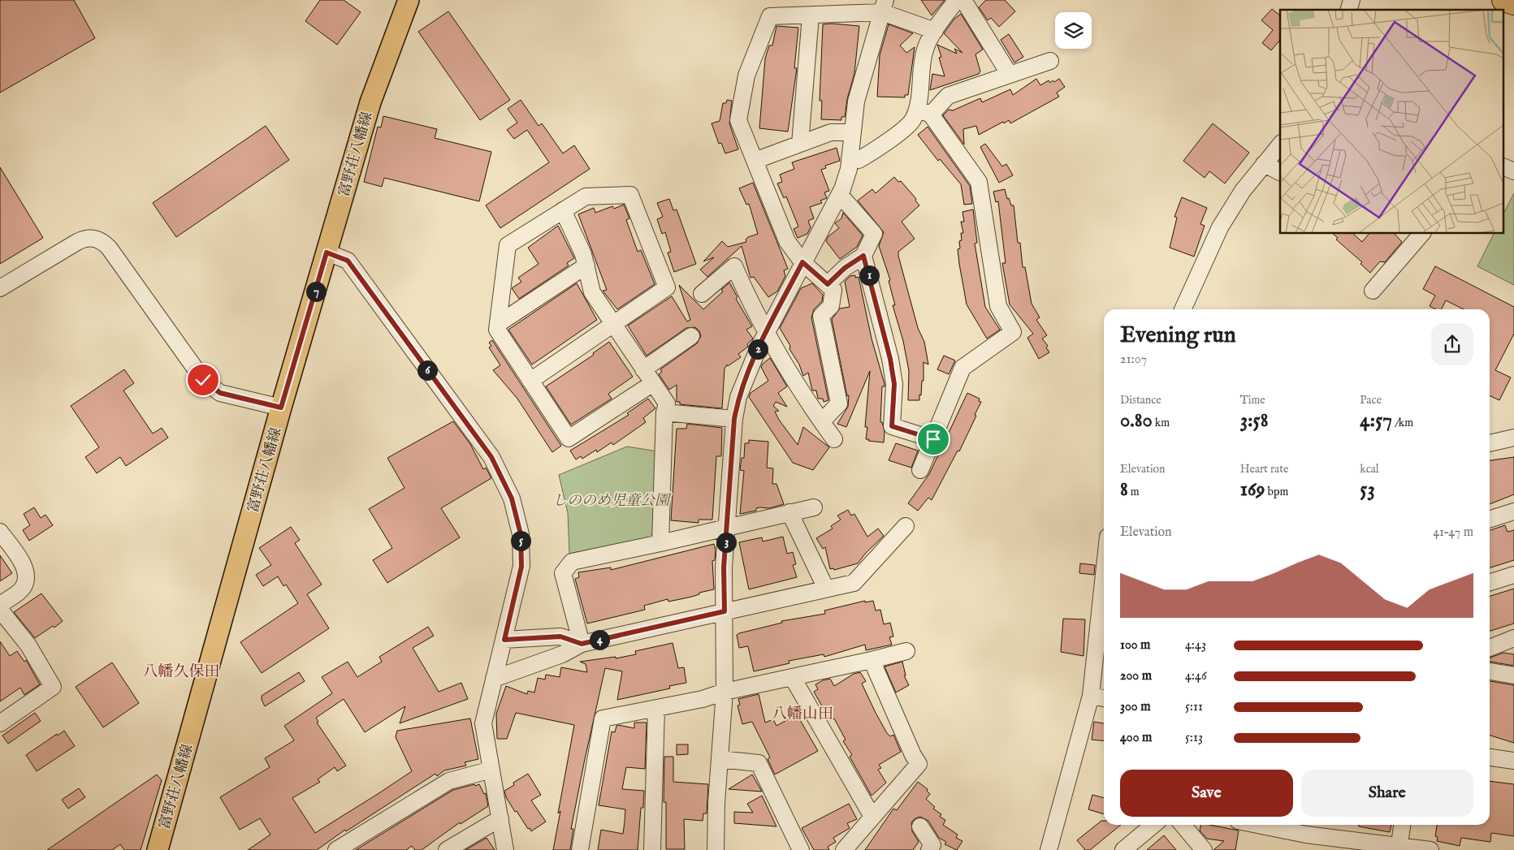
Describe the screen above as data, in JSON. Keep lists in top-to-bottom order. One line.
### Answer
{"streets":{"main road":["富野荘八幡線"]},"districts":["八幡久保田","八幡山田"],"parks":["しののめ児童公園"],"page":{"pins":["1","7","2","6","5","3","4"],"heading":["Evening run","21:07"],"stats":[["Distance","0.80 km"],["Time","3:58"],["Pace","4:57 /km"],["Elevation","8 m"],["Heart rate","169 bpm"],["kcal","53"]],"chart":["Elevation","41–47 m"],"list":[{"name":"100 m","note":"4:43"},{"name":"200 m","note":"4:46"},{"name":"300 m","note":"5:11"},{"name":"400 m","note":"5:13"}],"buttons":["Save","Share"]}}
